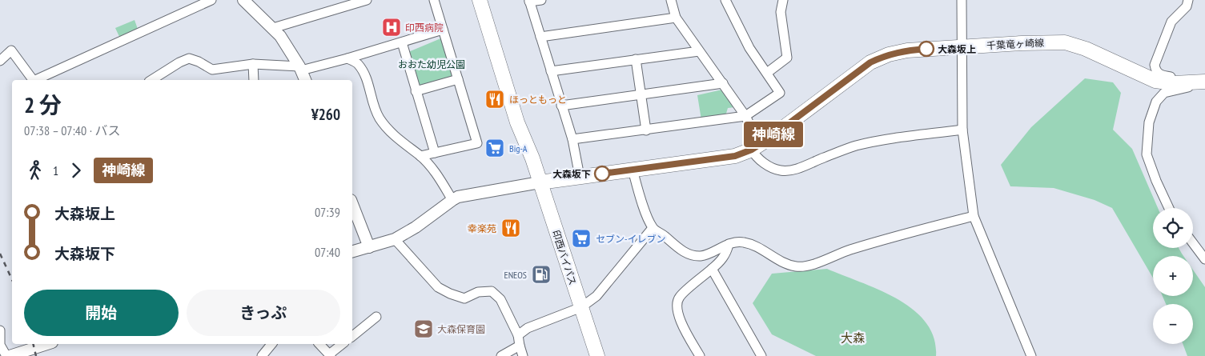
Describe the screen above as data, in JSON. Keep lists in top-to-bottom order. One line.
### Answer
{"streets":{"main road":["千葉竜ヶ崎線","印西バイパス"]},"crossings":[["千葉竜ヶ崎線","印西バイパス"]],"districts":["大森"],"parks":["おおた幼児公園"],"places":{"hospital":["印西病院"],"other":["大森坂上","大森坂下"],"restaurant":["ほっともっと","幸楽苑"],"supermarket":["Big-A","セブン-イレブン"],"fuel station":["ENEOS"],"school or university":["大森保育園"]},"lines":["bus line 神崎線"],"page":{"on_map":"神崎線","heading":["2 分","07:38 – 07:40 · バス","¥260"],"legs":["1","神崎線"],"list":[{"name":"大森坂上","value":"07:39"},{"name":"大森坂下","value":"07:40"}],"map_buttons":["+","−"],"buttons":["開始","きっぷ"]}}
